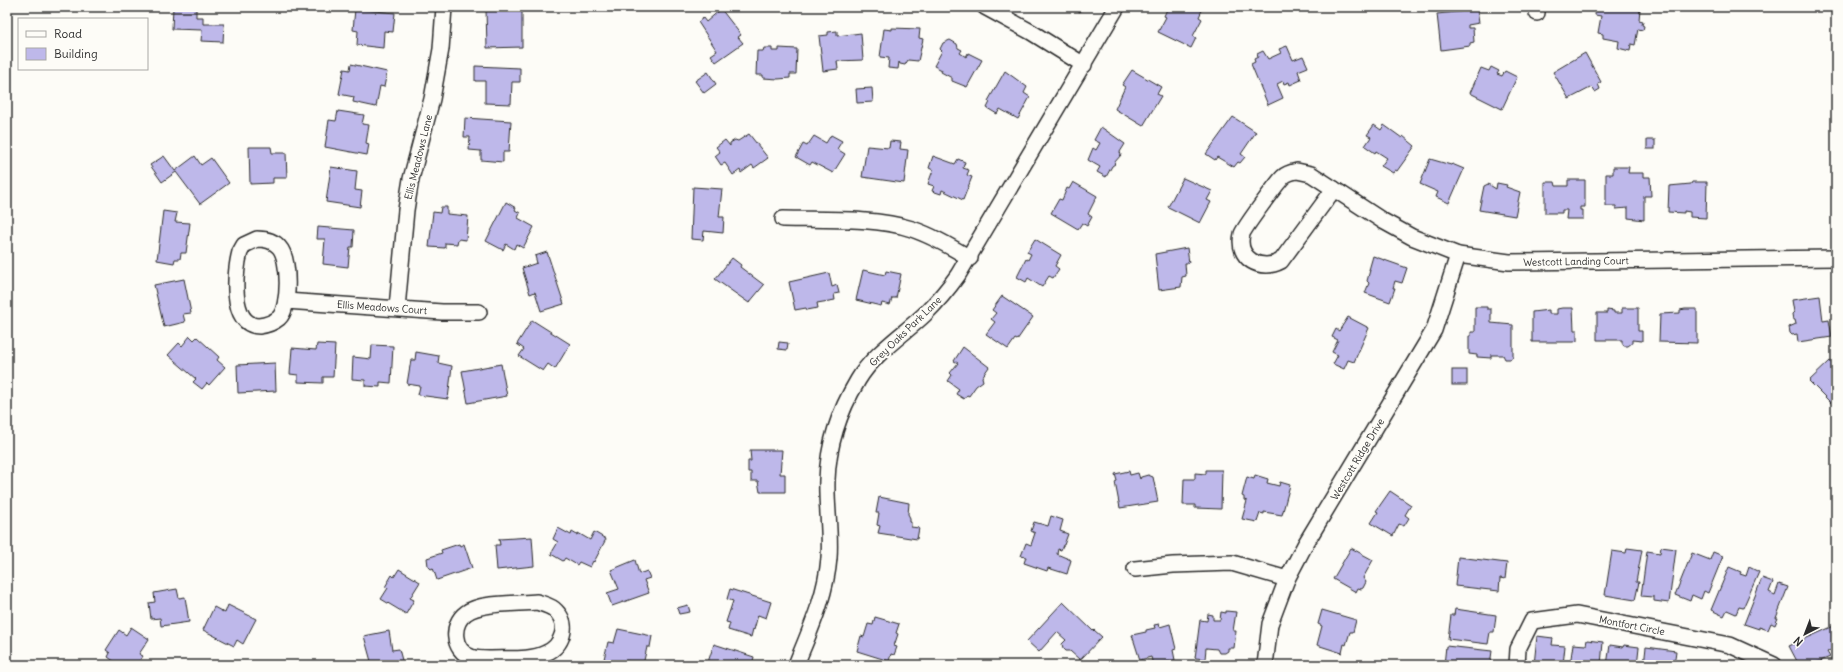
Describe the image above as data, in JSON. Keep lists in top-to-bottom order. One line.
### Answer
{"streets":{"street":["Ellis Meadows Lane","Westcott Landing Court","Ellis Meadows Court","Grey Oaks Park Lane","Westcott Ridge Drive","Montfort Circle"]},"crossings":[["Ellis Meadows Lane","Ellis Meadows Court"],["Westcott Landing Court","Westcott Ridge Drive"]],"legend":["Road","Building"],"north":"bottom left"}
